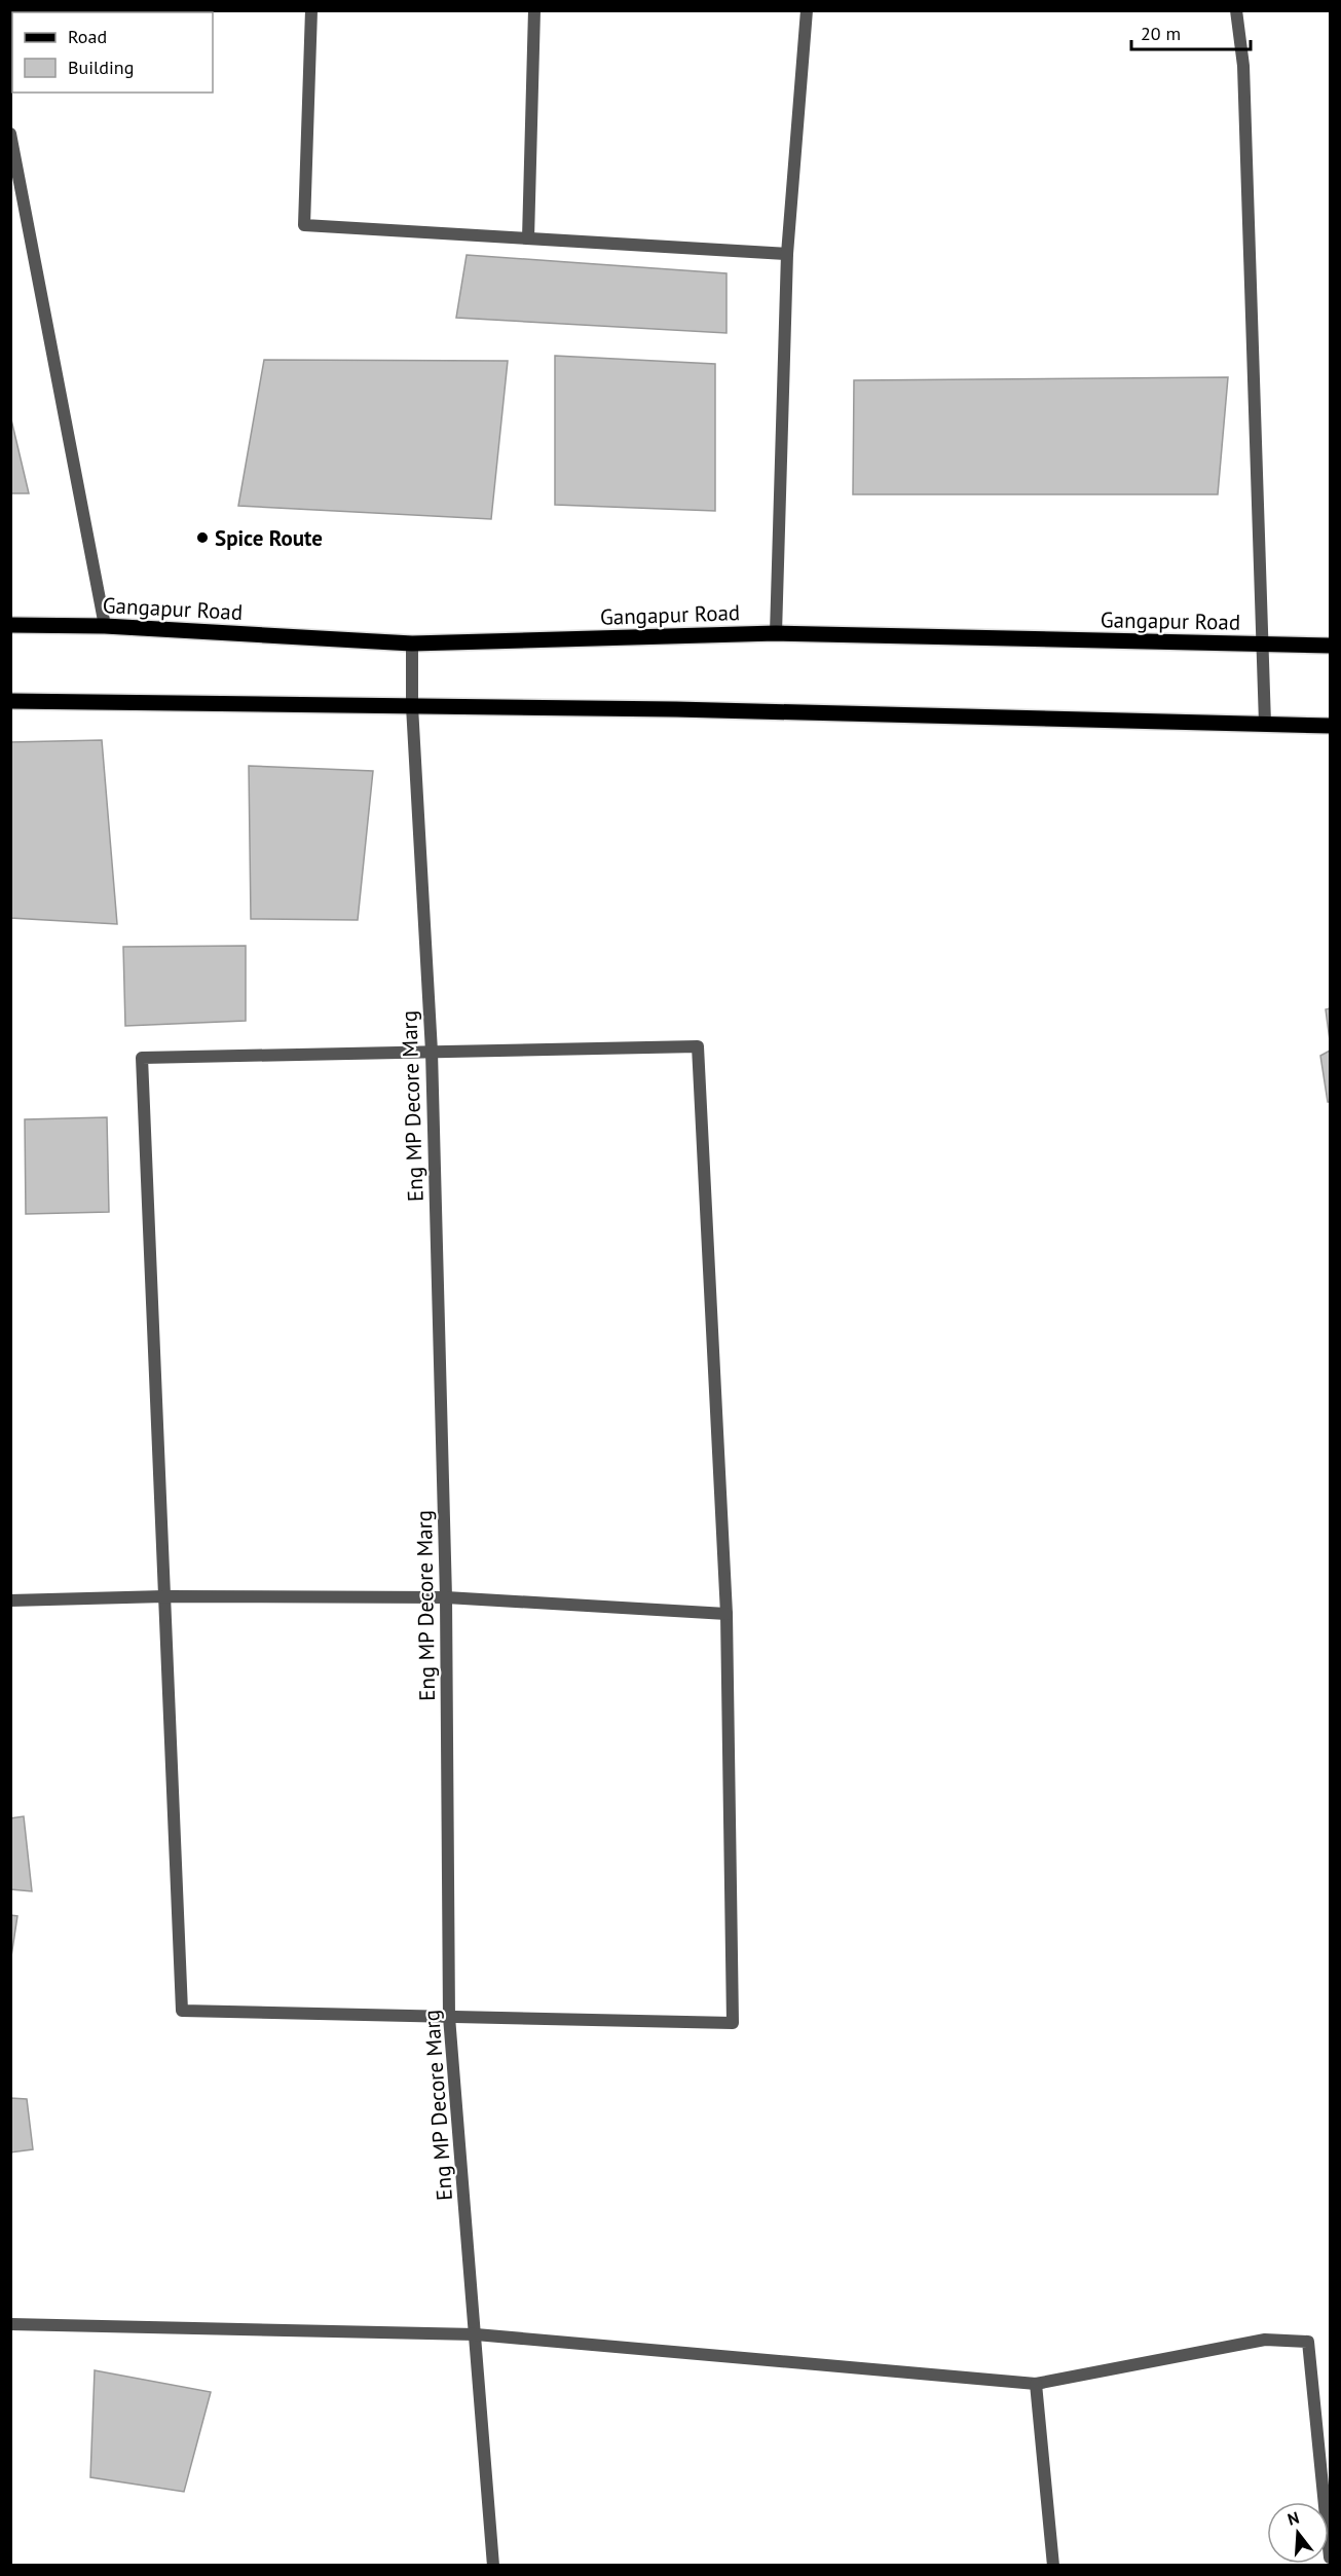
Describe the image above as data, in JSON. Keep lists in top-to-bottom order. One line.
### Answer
{"streets":{"main road":["Gangapur Road"],"street":["Eng MP Decore Marg"]},"crossings":[["Gangapur Road","Eng MP Decore Marg"]],"places":["Spice Route"],"legend":["Road","Building"],"scale_bar":"20 m","north":"top"}
